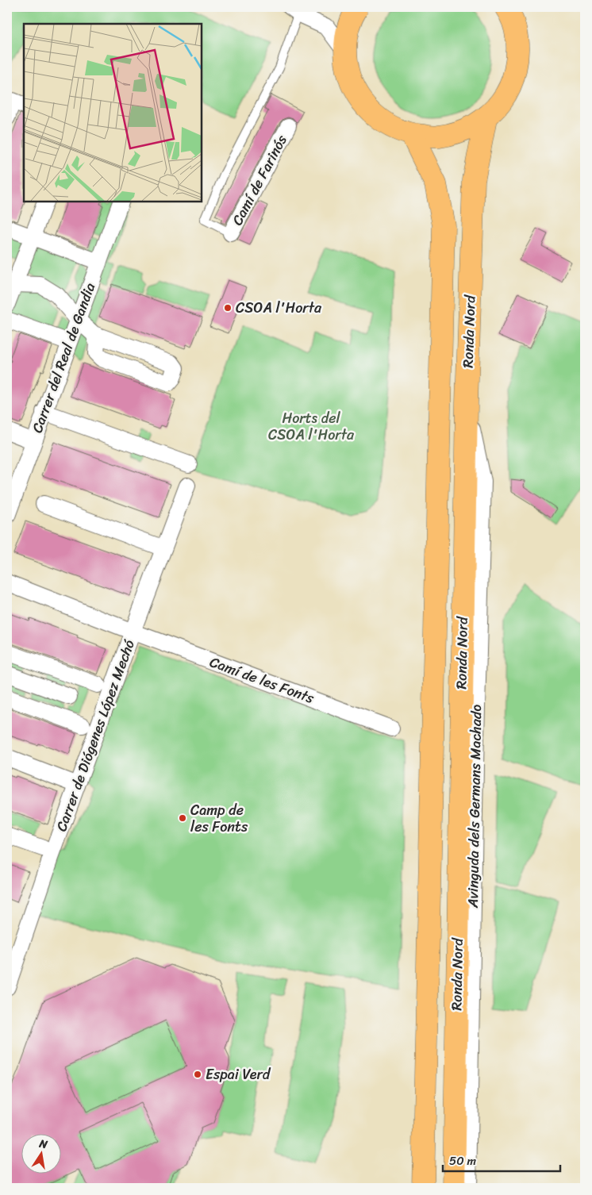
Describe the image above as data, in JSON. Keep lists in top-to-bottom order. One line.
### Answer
{"streets":{"main road":["Ronda Nord"],"street":["Camí de Farinós","Carrer del Real de Gandia","Camí de les Fonts","Carrer de Diógenes López Mechó","Avinguda dels Germans Machado"]},"crossings":[["Ronda Nord","Avinguda dels Germans Machado"],["Camí de les Fonts","Carrer de Diógenes López Mechó"]],"parks":["Horts del CSOA l'Horta"],"places":["CSOA l'Horta","Camp de les Fonts","Espai Verd"],"scale_bar":"50 m","north":"top"}
